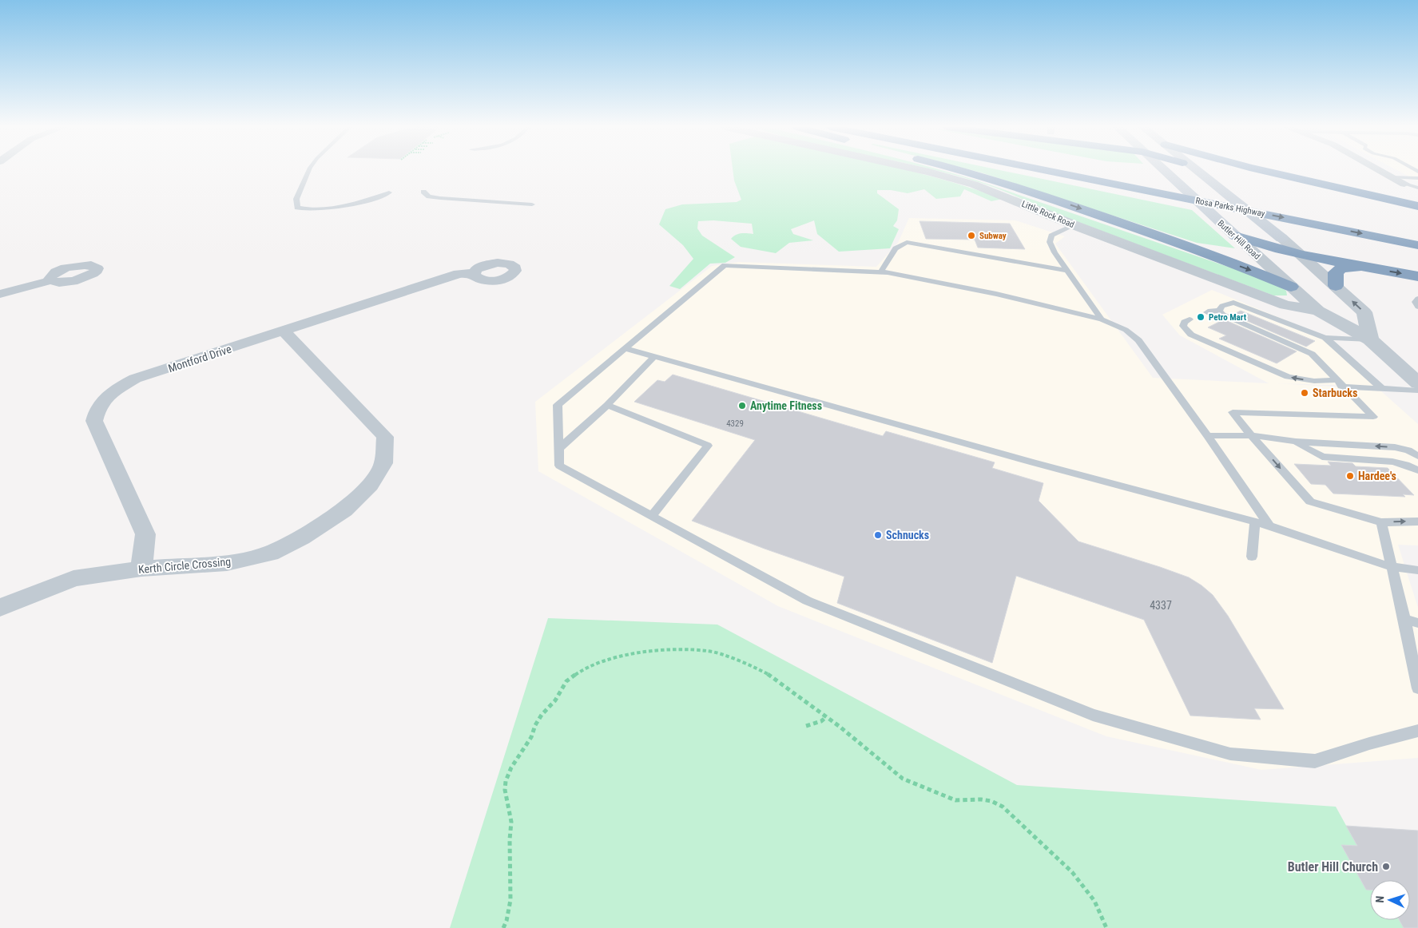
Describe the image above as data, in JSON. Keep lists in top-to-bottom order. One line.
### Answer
{"streets":{"highway":["Rosa Parks Highway"],"main road":["Butler Hill Road"],"street":["Little Rock Road","Montford Drive","Kerth Circle Crossing"]},"crossings":[["Little Rock Road","Butler Hill Road"],["Montford Drive","Kerth Circle Crossing"]],"places":["Subway","Petro Mart","Starbucks","Anytime Fitness","Hardee's","Schnucks","Butler Hill Church"],"house_numbers":["4329","4337"],"north":"left"}
